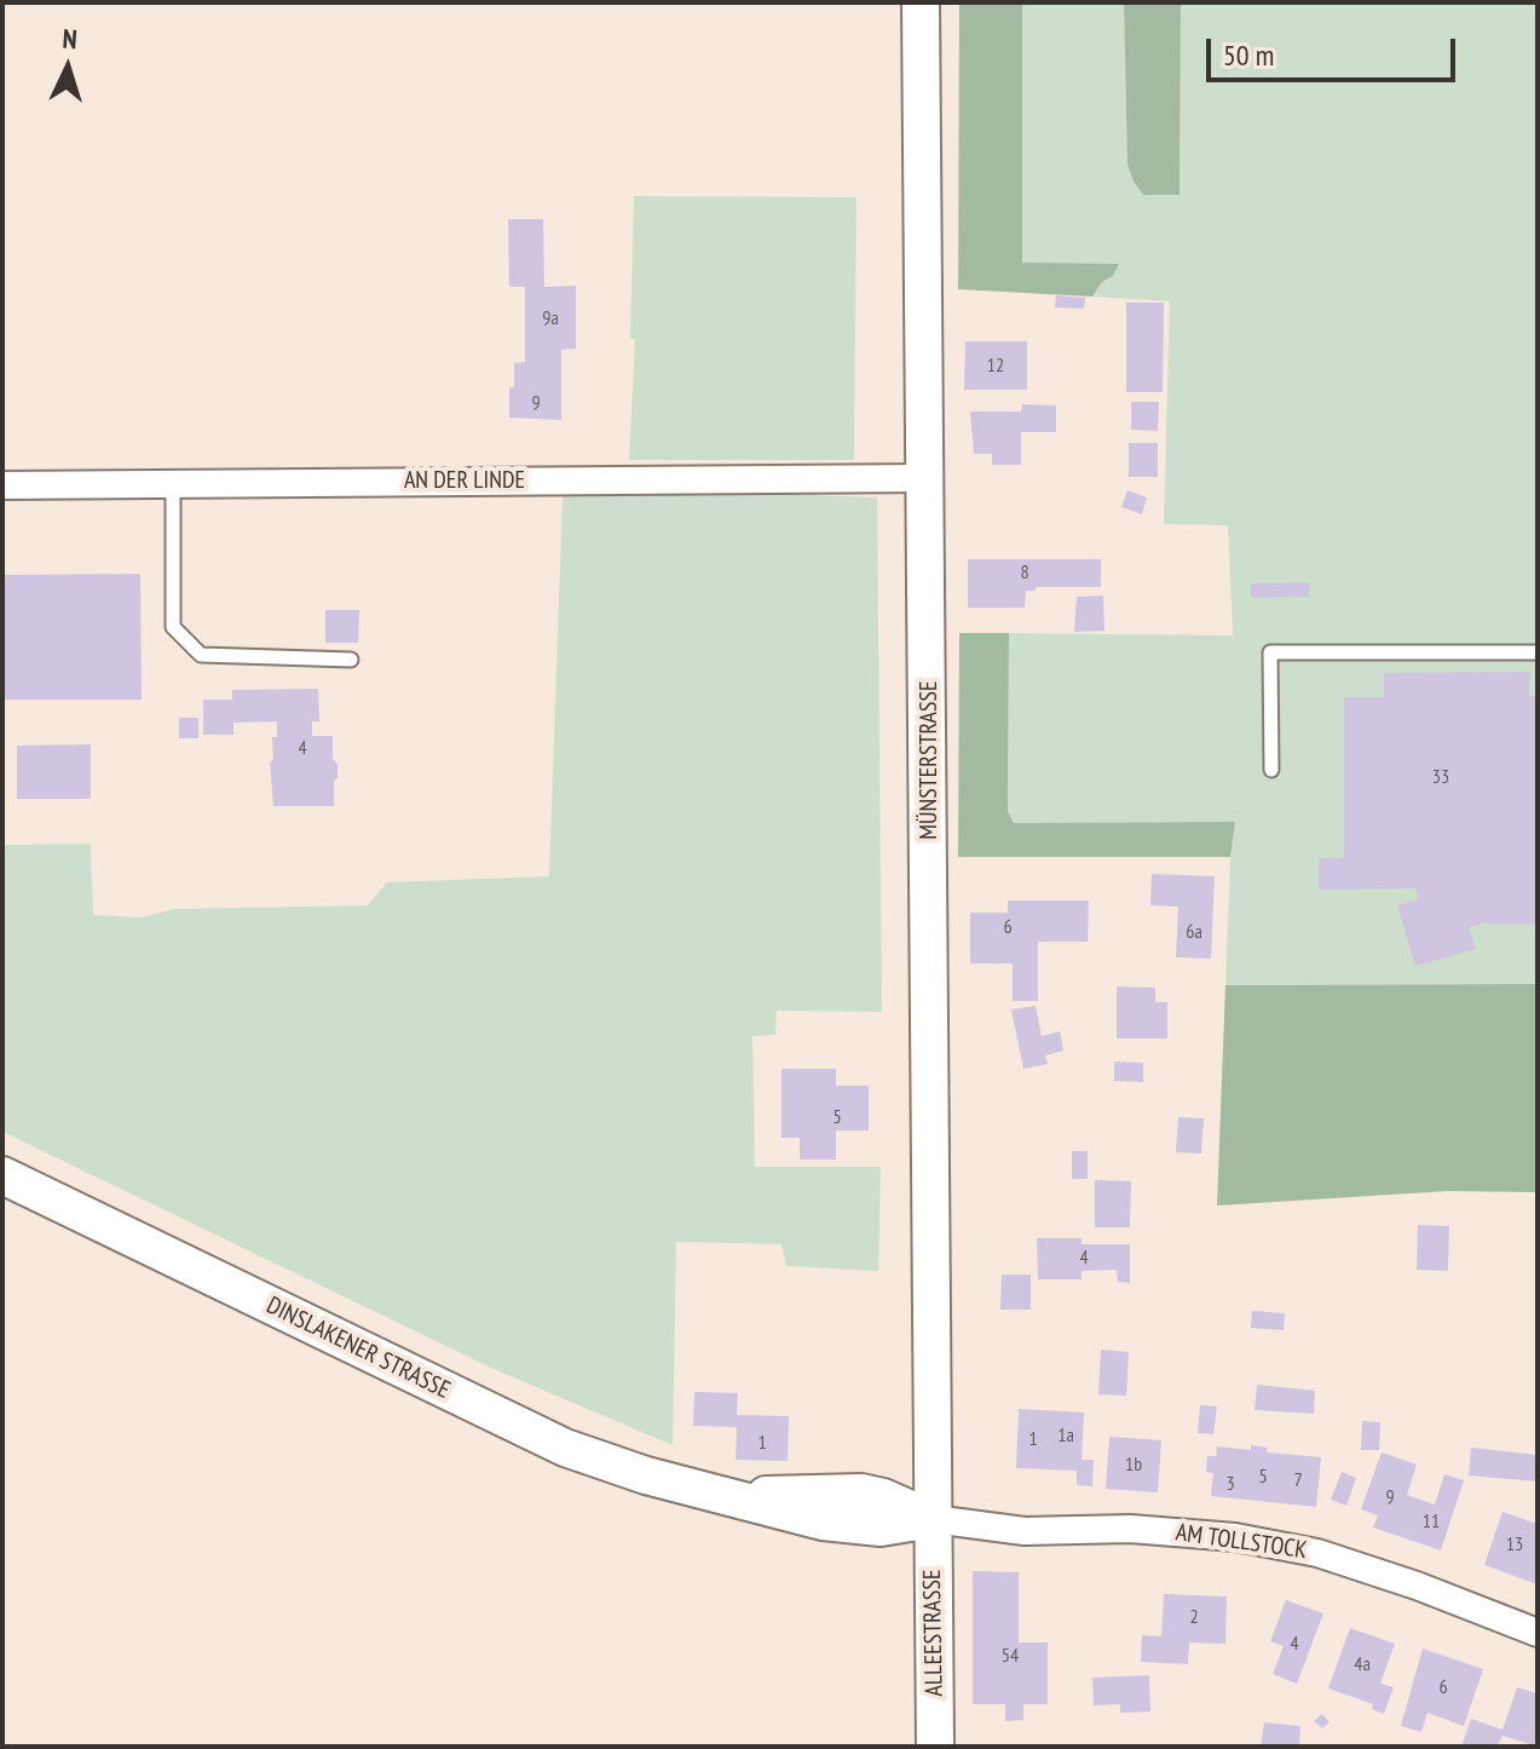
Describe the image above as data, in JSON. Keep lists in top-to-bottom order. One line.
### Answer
{"streets":{"main road":["MÜNSTERSTRASSE","DINSLAKENER STRASSE","ALLEESTRASSE"],"street":["AN DER LINDE","AM TOLLSTOCK"]},"crossings":[["AN DER LINDE","MÜNSTERSTRASSE"],["MÜNSTERSTRASSE","DINSLAKENER STRASSE"],["MÜNSTERSTRASSE","AM TOLLSTOCK"],["MÜNSTERSTRASSE","ALLEESTRASSE"],["DINSLAKENER STRASSE","AM TOLLSTOCK"],["DINSLAKENER STRASSE","ALLEESTRASSE"],["AM TOLLSTOCK","ALLEESTRASSE"]],"house_numbers":["9a","12","9","8","4","33","6","6a","5","4","1a","1","1","1b","5","7","3","9","11","13","2","4","54","4a","6"],"scale_bar":"50 m","north":"top"}
